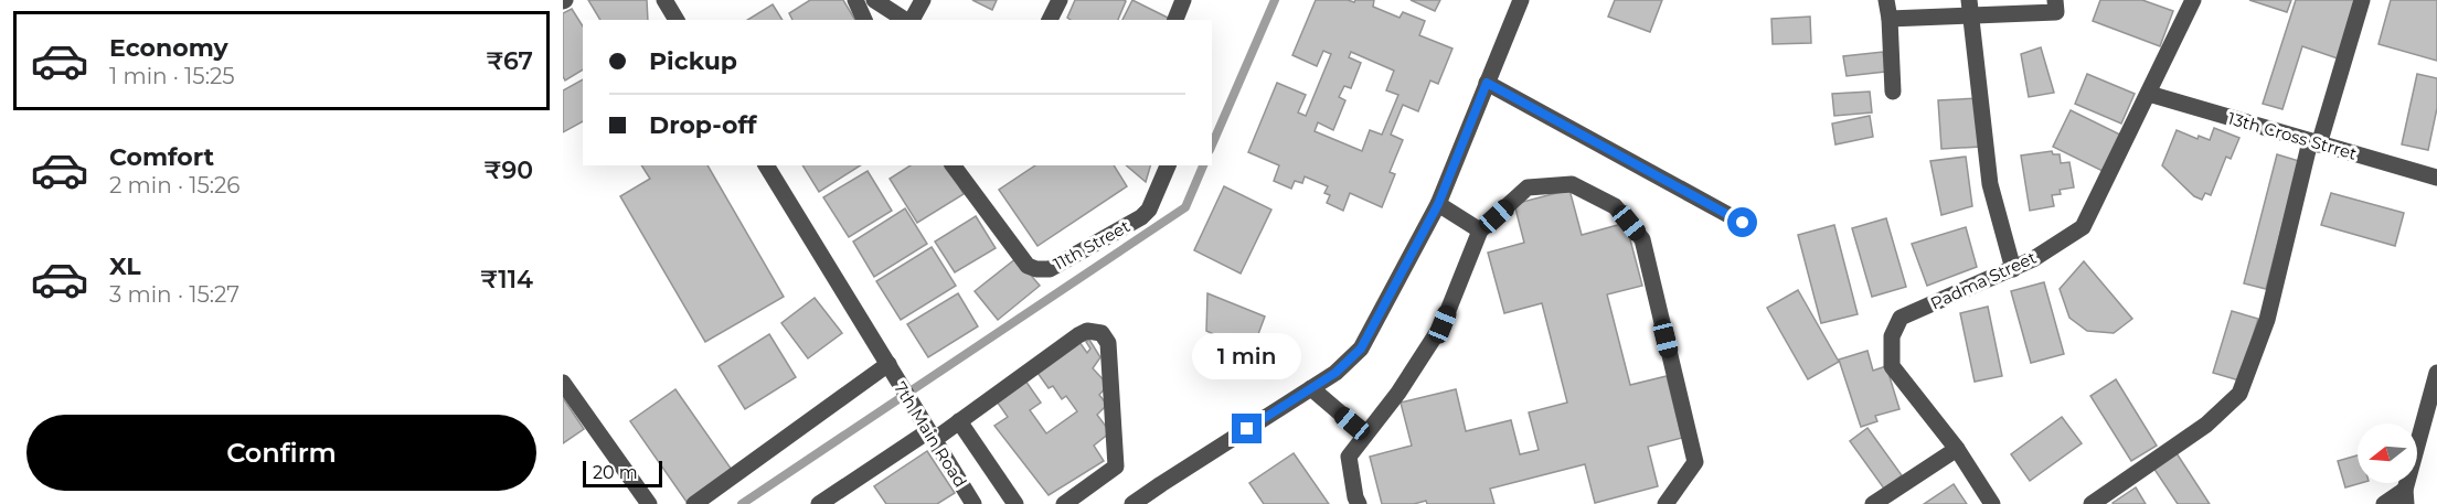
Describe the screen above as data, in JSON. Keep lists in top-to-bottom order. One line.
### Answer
{"streets":{"street":["13th Cross Strret","11th Street","Padma Street","7th Main Road"]},"crossings":[["13th Cross Strret","Padma Street"]],"scale_bar":"20 m","north":"left","page":{"list":[{"name":"Economy","note":"1 min · 15:25","value":"₹67"},{"name":"Comfort","note":"2 min · 15:26","value":"₹90"},{"name":"XL","note":"3 min · 15:27","value":"₹114"}],"banner":["Pickup","Drop-off"],"bubble":"1 min","buttons":"Confirm","scale":"20 m"}}
